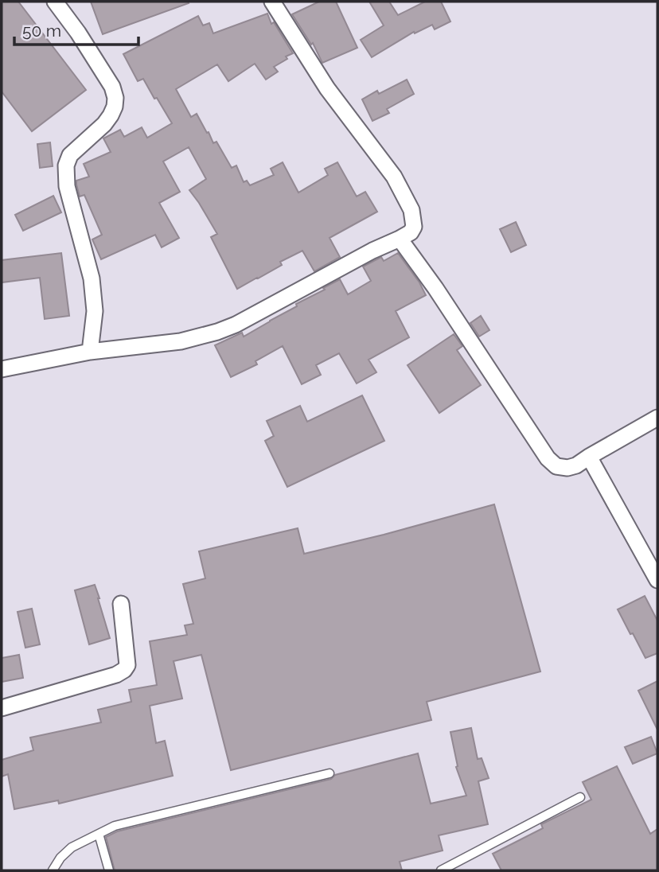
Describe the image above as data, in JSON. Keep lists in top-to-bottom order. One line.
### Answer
{"scale_bar":"50 m"}
